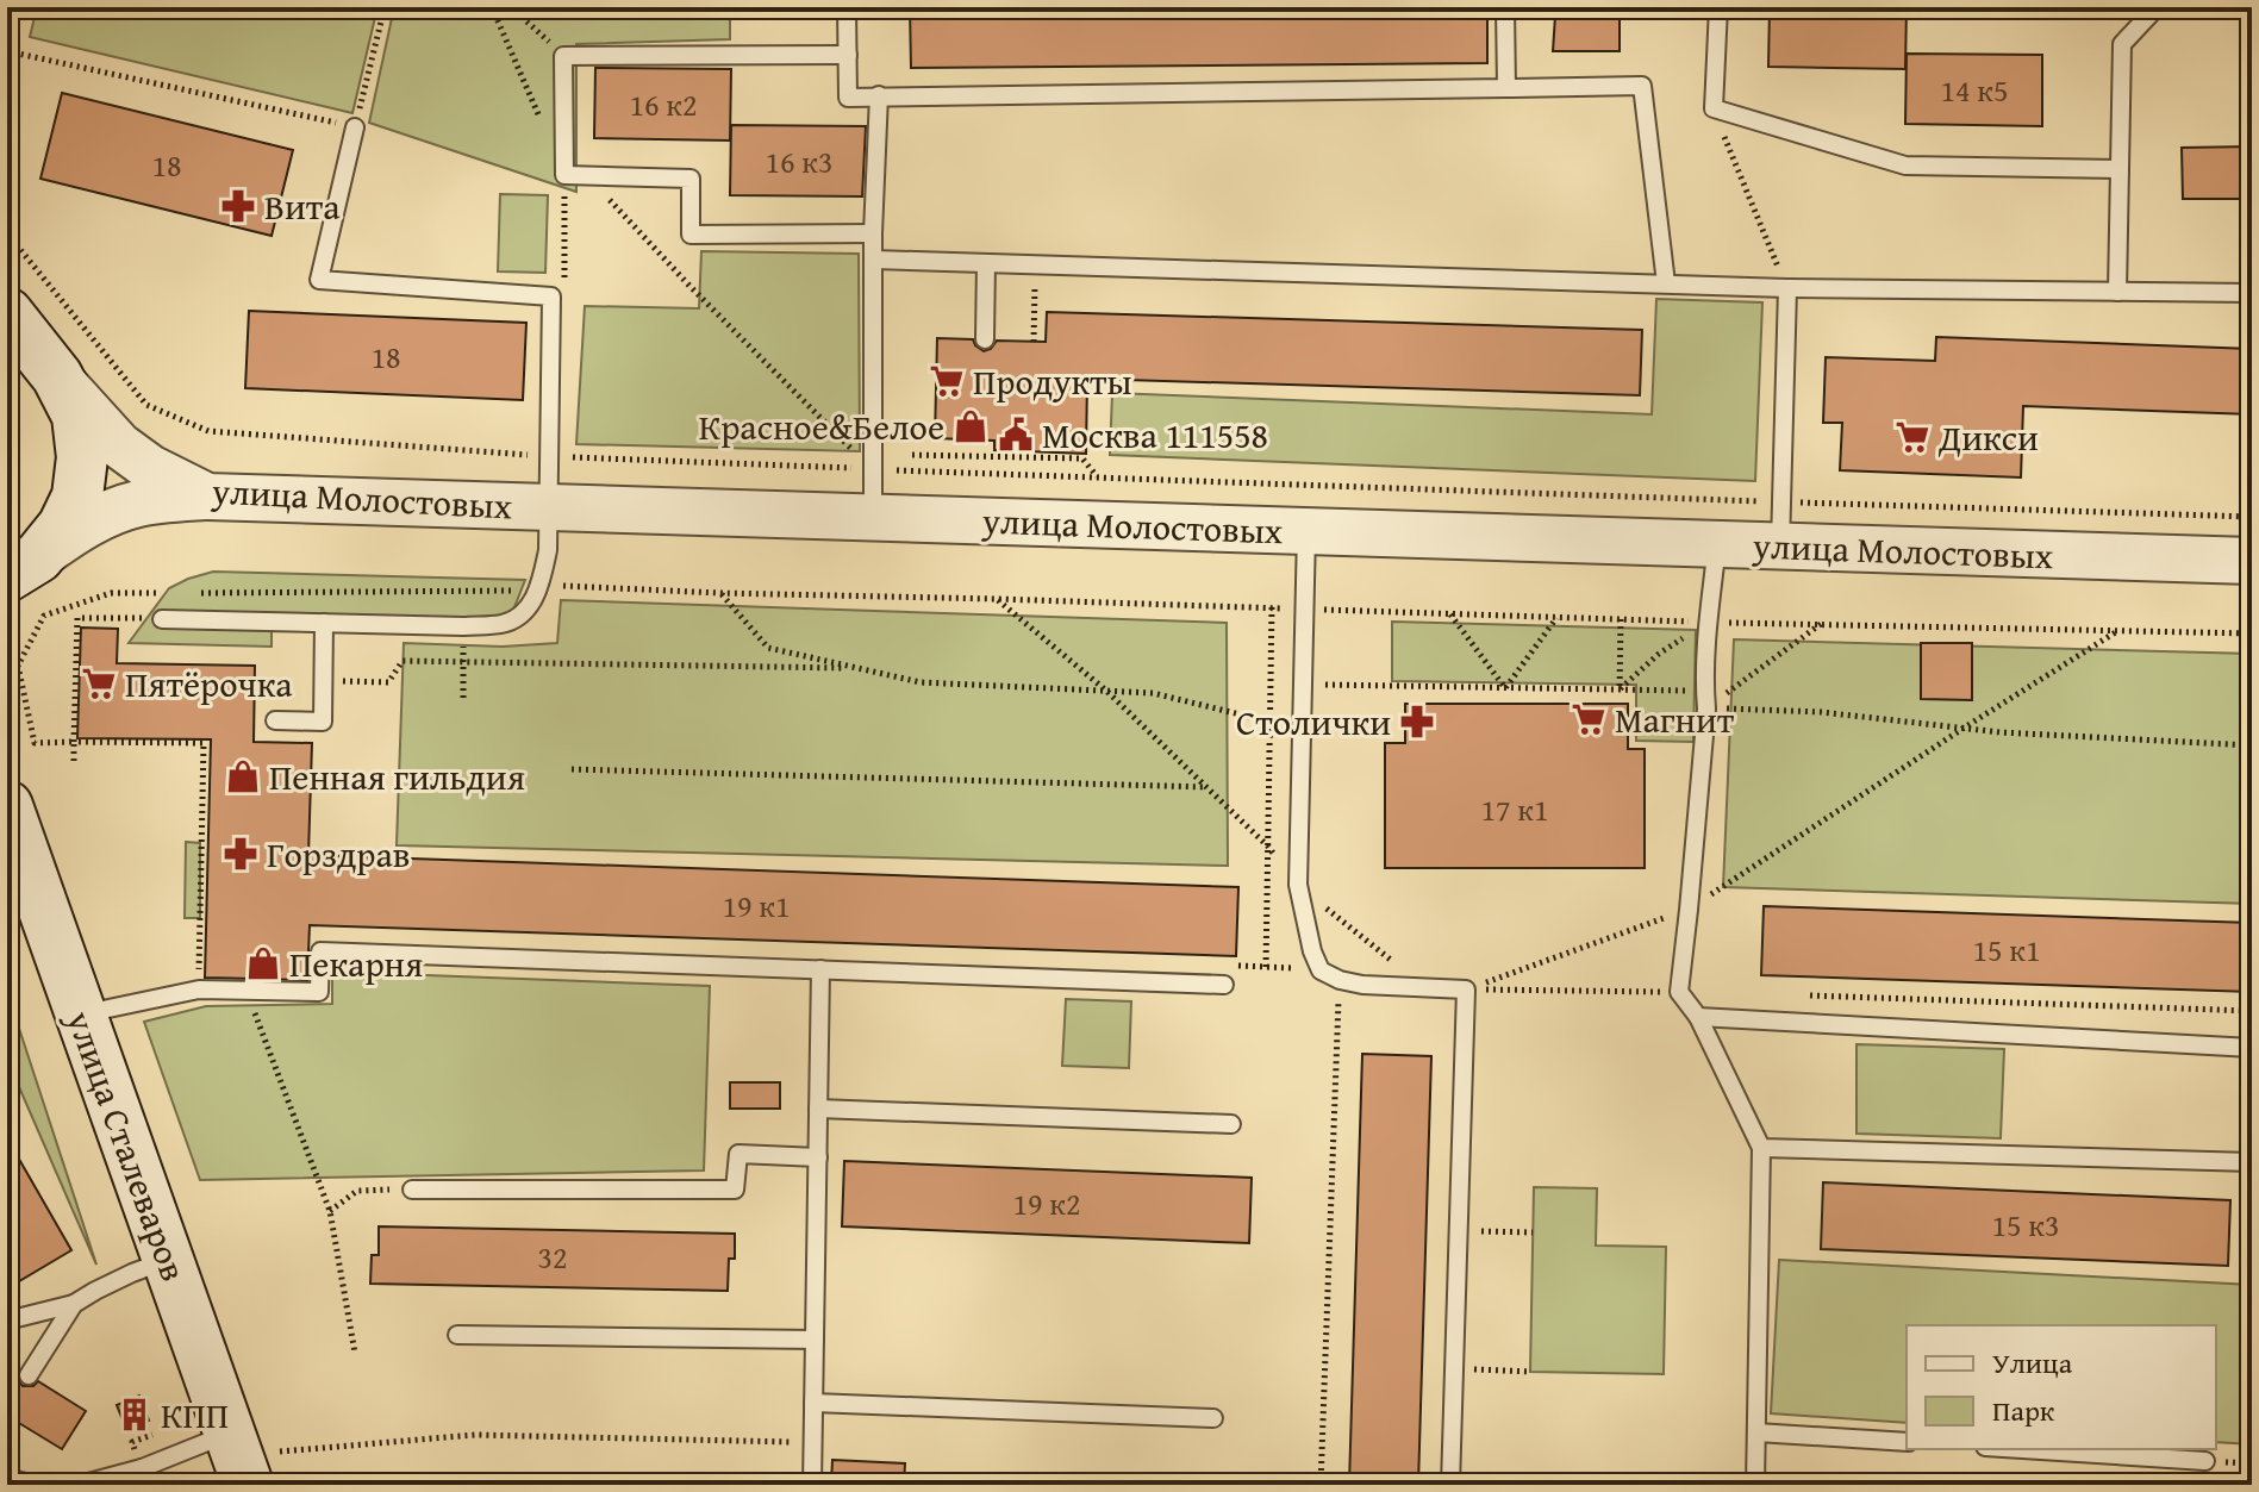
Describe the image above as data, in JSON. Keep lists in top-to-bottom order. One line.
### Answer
{"streets":{"main road":["улица Сталеваров"],"street":["улица Молостовых"]},"places":{"pharmacy":["Вита","Столички","Горздрав"],"supermarket":["Продукты","Дикси","Пятёрочка","Магнит"],"shop":["Красное&Белое","Пенная гильдия","Пекарня"],"public building":["Москва 111558"],"building":["КПП"]},"house_numbers":["14 к5","16 к2","16 к3","18","18","17 к1","19 к1","15 к1","19 к2","15 к3","32"],"legend":["Улица","Парк"]}
